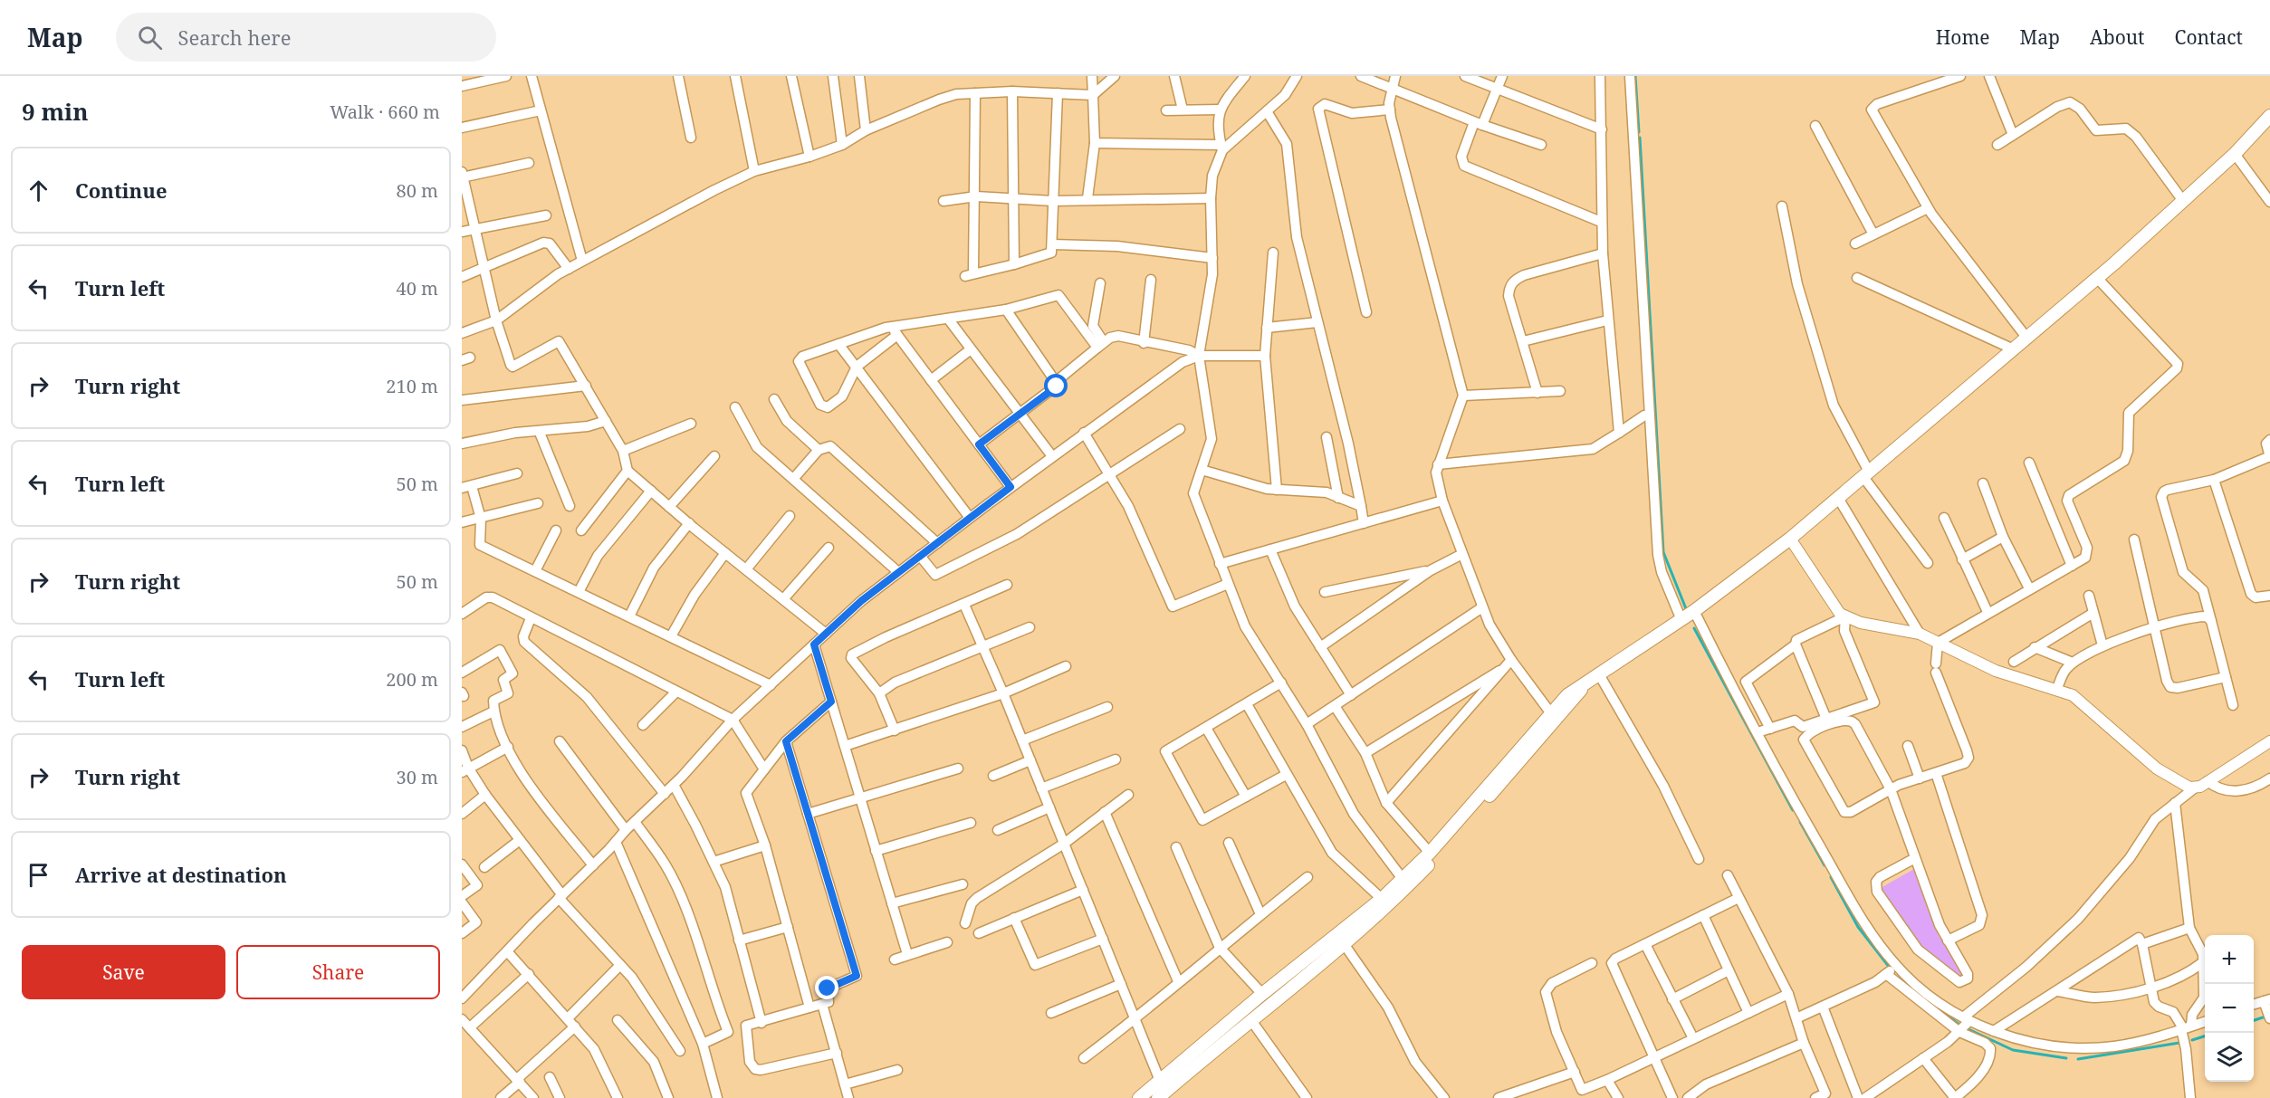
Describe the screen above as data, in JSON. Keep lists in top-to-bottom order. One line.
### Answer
{"page":{"header":"Map","search":"Search here","nav":["Home","Map","About","Contact"],"heading":["9 min","Walk · 660 m"],"list":[["Continue","80 m"],["Turn left","40 m"],["Turn right","210 m"],["Turn left","50 m"],["Turn right","50 m"],["Turn left","200 m"],["Turn right","30 m"],"Arrive at destination"],"buttons":["Save","Share"],"map_buttons":["+","−"]}}
